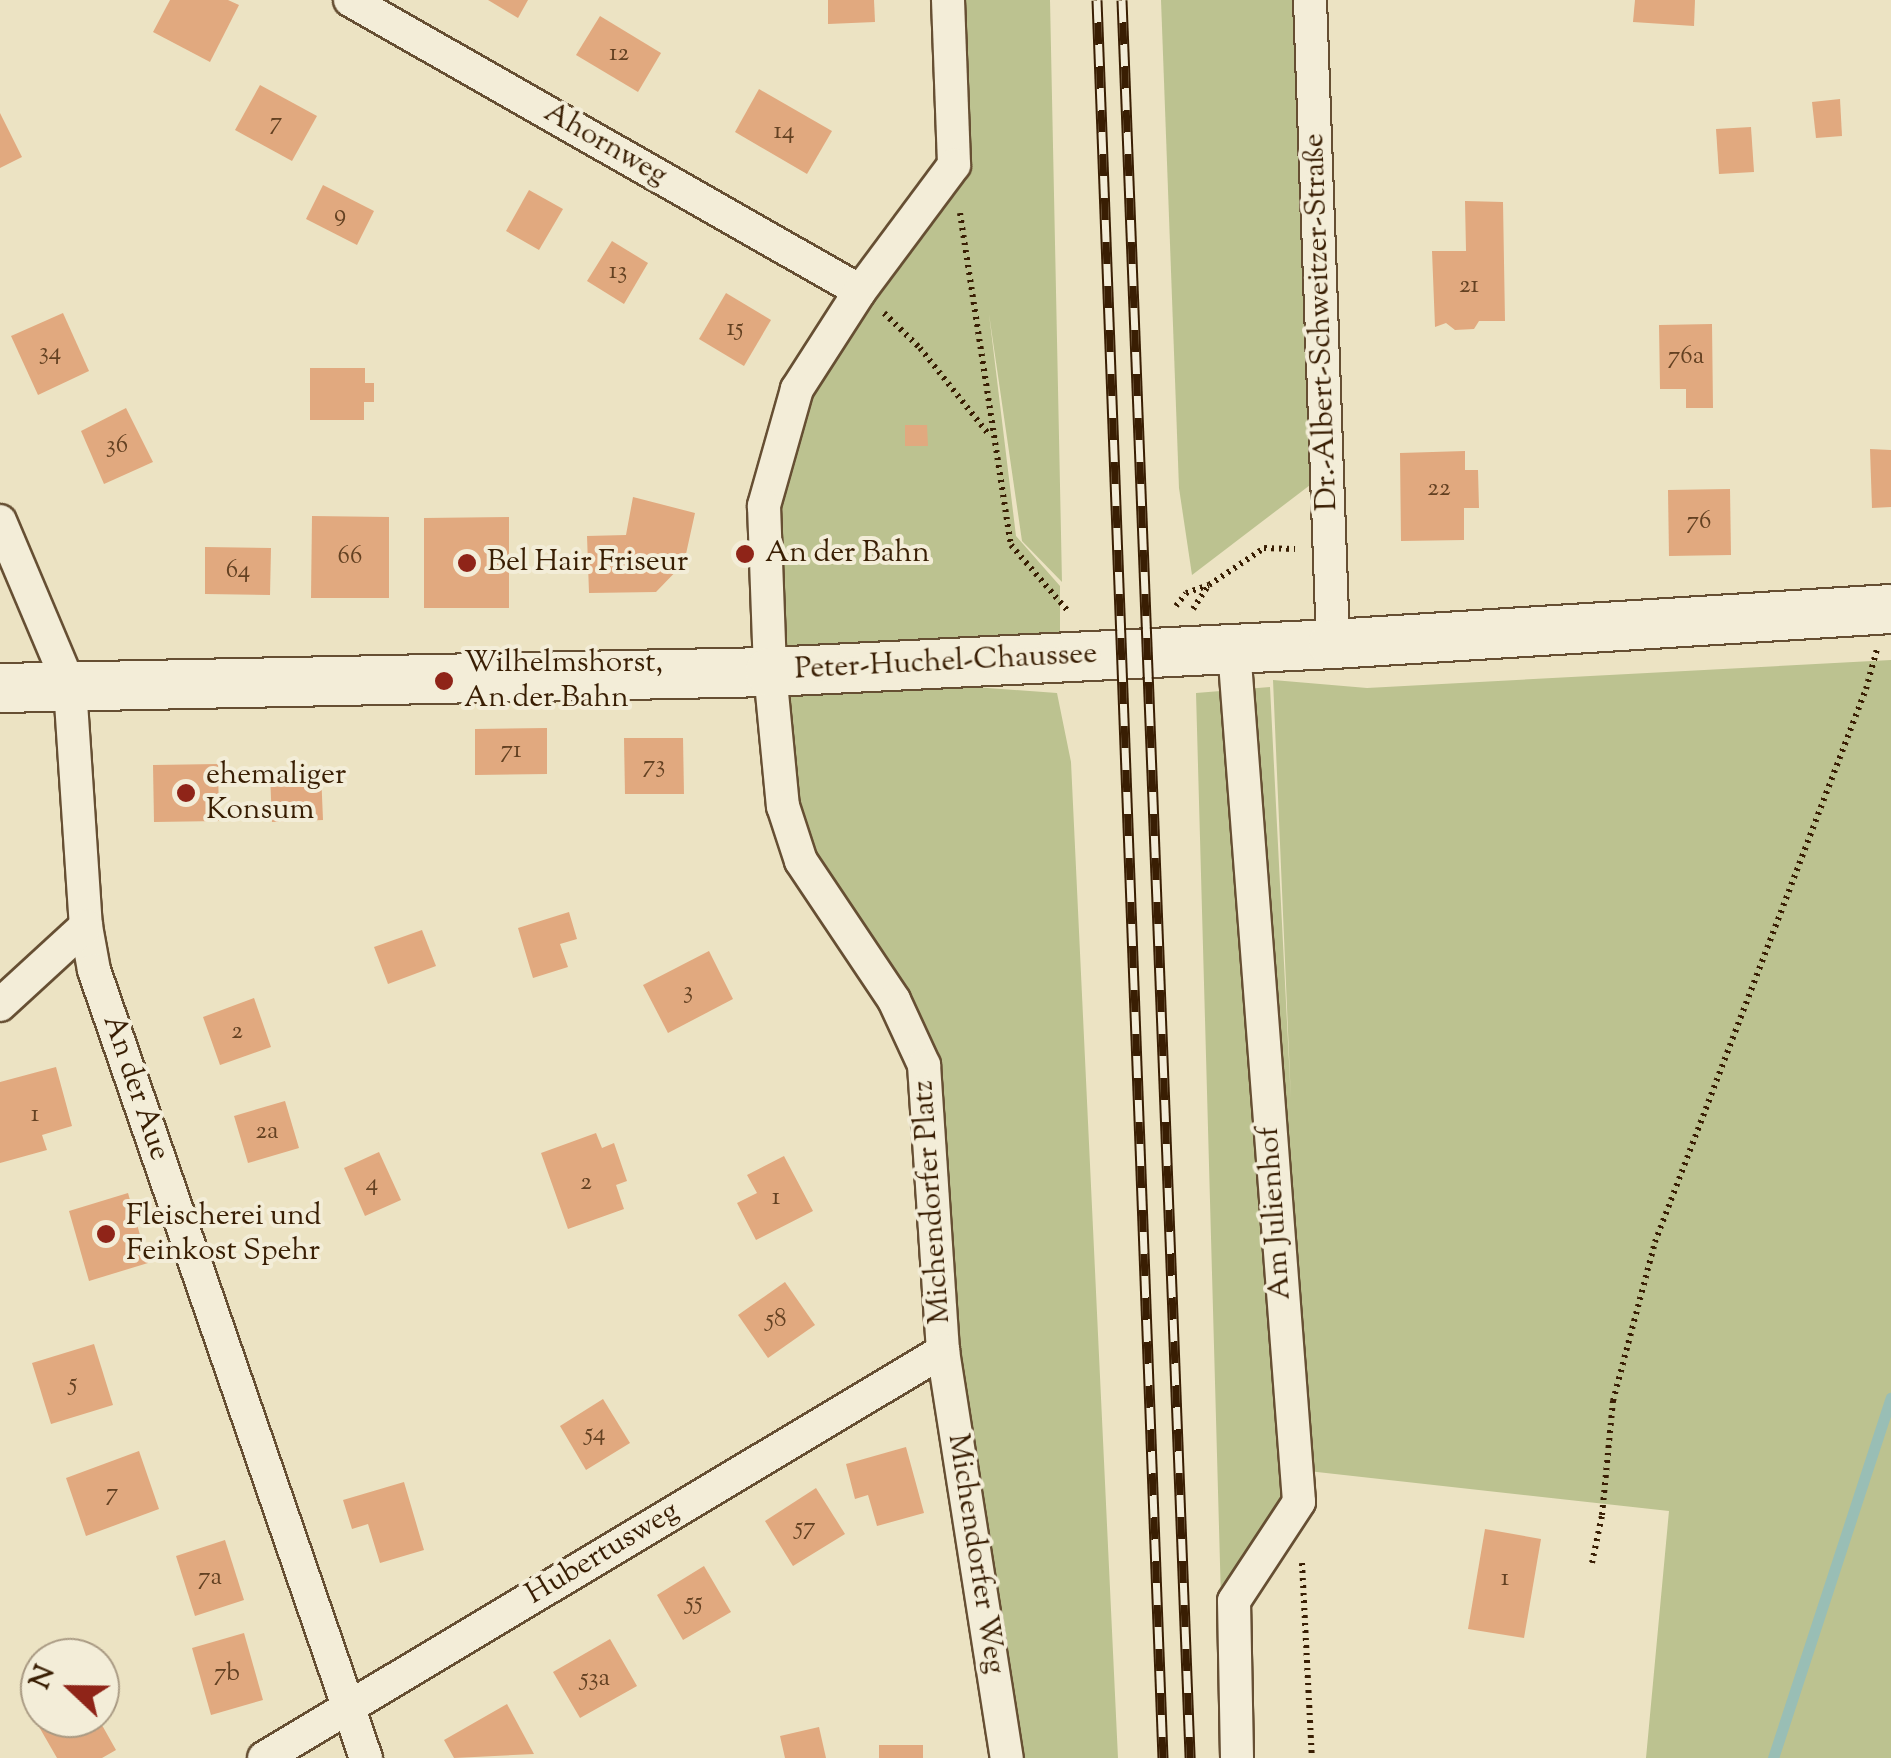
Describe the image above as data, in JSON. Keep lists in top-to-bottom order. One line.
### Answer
{"streets":{"street":["Ahornweg","Dr.-Albert-Schweitzer-Straße","Peter-Huchel-Chaussee","An der Aue","Michendorfer Platz","Am Julienhof","Hubertusweg","Michendorfer Weg"]},"crossings":[["Ahornweg","Michendorfer Platz"],["Dr.-Albert-Schweitzer-Straße","Peter-Huchel-Chaussee"],["Peter-Huchel-Chaussee","An der Aue"],["Peter-Huchel-Chaussee","Michendorfer Platz"],["Peter-Huchel-Chaussee","Am Julienhof"],["An der Aue","Hubertusweg"],["Michendorfer Platz","Hubertusweg"],["Michendorfer Platz","Michendorfer Weg"],["Hubertusweg","Michendorfer Weg"]],"places":["An der Bahn","Bel Hair Friseur","Wilhelmshorst, An der Bahn","ehemaliger Konsum","Fleischerei und Feinkost Spehr"],"house_numbers":["12","7","14","9","13","21","15","34","76a","36","22","76","66","64","71","73","3","2","1","2a","2","4","1","58","5","54","7","57","7a","1","55","7b","53a"],"north":"left"}
